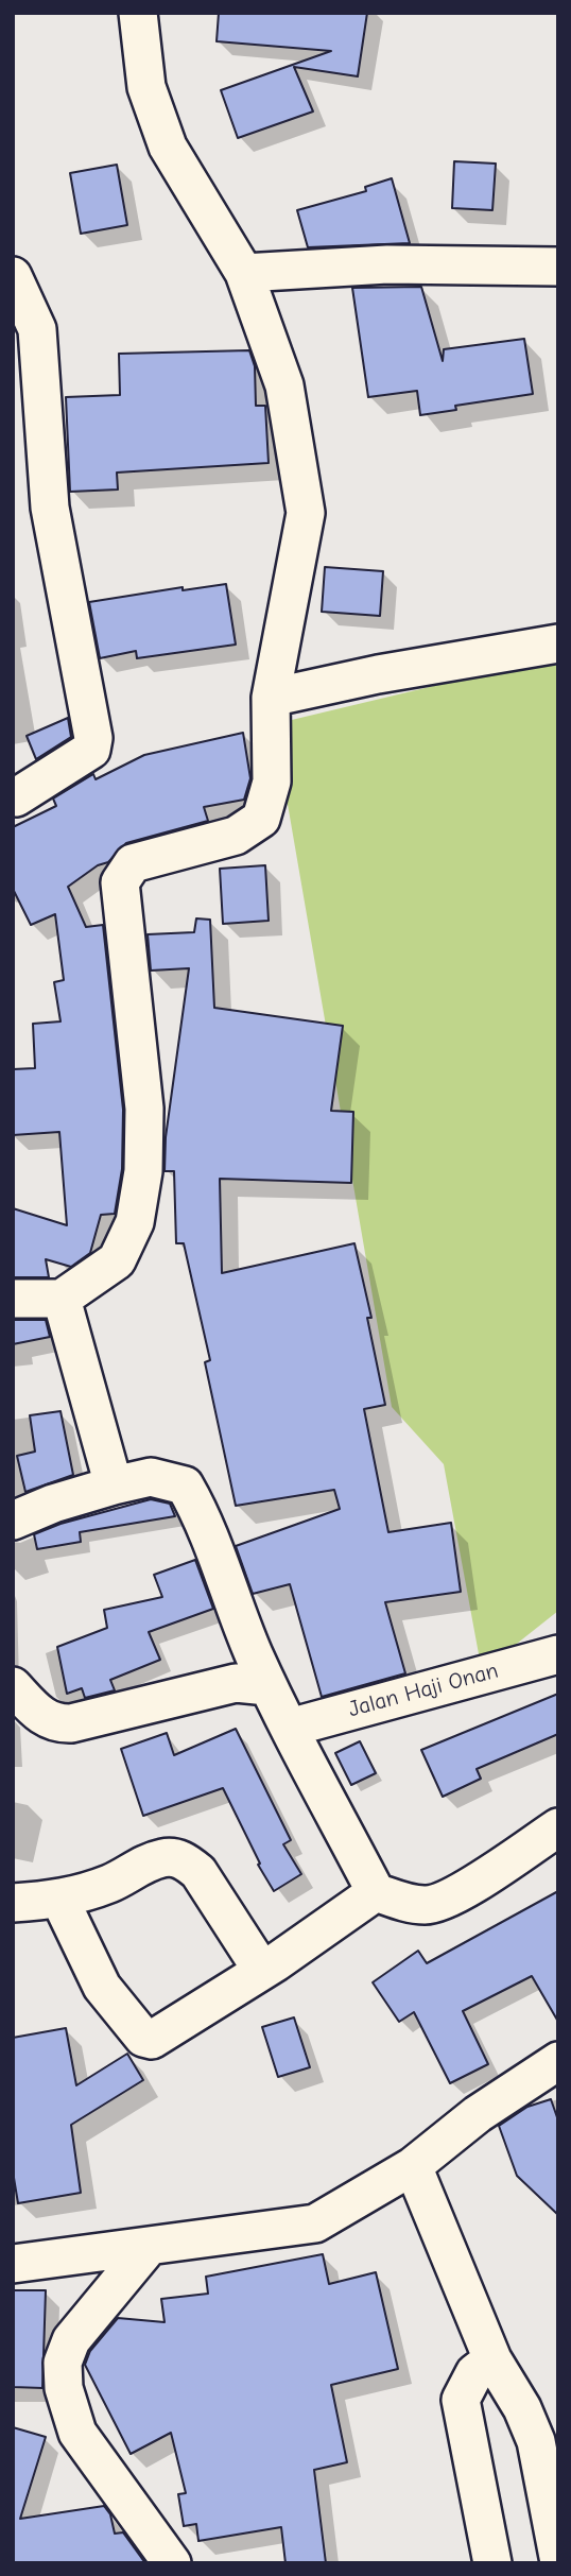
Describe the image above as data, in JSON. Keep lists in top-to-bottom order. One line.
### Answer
{"streets":{"street":["Jalan Haji Onan"]}}
